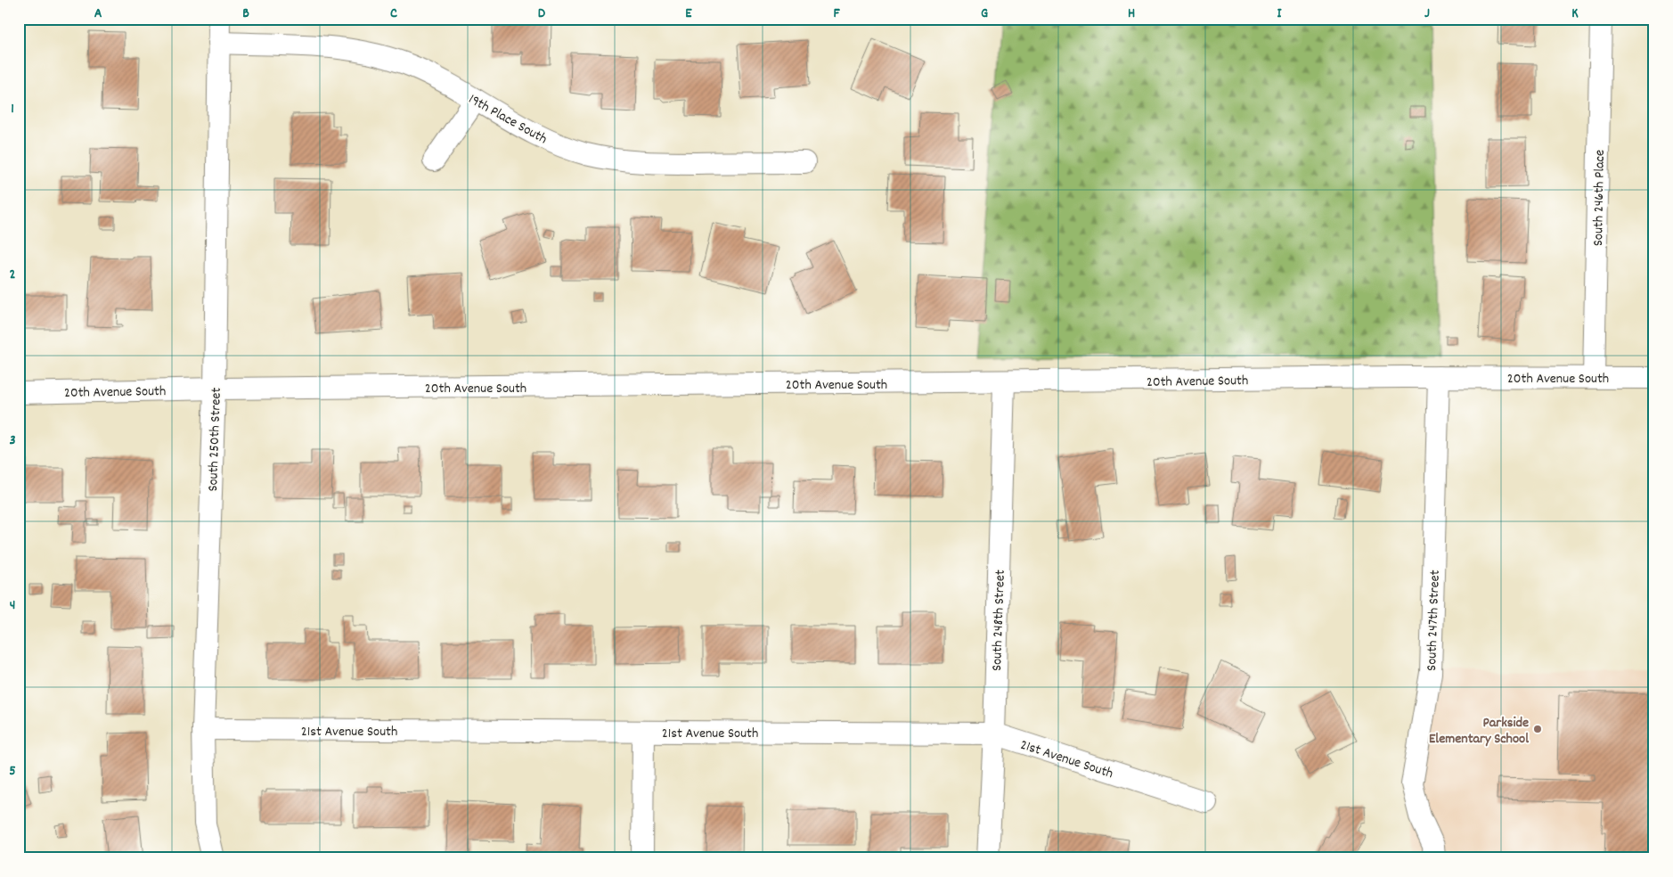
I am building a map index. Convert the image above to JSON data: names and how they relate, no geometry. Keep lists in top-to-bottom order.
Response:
{
  "streets": {
    "street": [
      "19th Place South",
      "South 246th Place",
      "20th Avenue South",
      "South 250th Street",
      "South 248th Street",
      "South 247th Street",
      "21st Avenue South"
    ]
  },
  "crossings": [
    ["19th Place South", "South 250th Street"],
    ["South 246th Place", "20th Avenue South"],
    ["20th Avenue South", "South 250th Street"],
    ["20th Avenue South", "South 248th Street"],
    ["20th Avenue South", "South 247th Street"],
    ["South 250th Street", "21st Avenue South"],
    ["South 248th Street", "21st Avenue South"]
  ],
  "places": ["Parkside Elementary School"],
  "grid": {
    "columns": [
      "A",
      "B",
      "C",
      "D",
      "E",
      "F",
      "G",
      "H",
      "I",
      "J",
      "K"
    ],
    "rows": [
      "1",
      "2",
      "3",
      "4",
      "5"
    ]
  }
}
